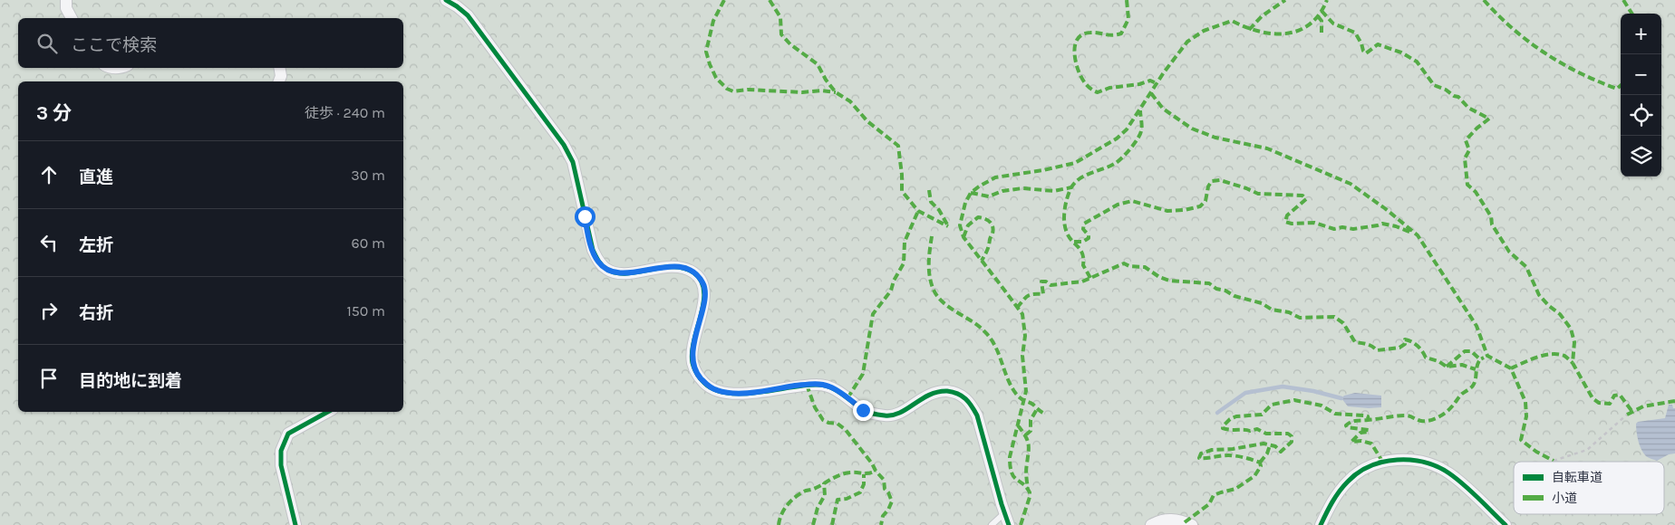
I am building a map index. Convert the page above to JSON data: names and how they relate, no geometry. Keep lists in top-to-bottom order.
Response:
{
  "legend": ["自転車道", "小道"],
  "page": {
    "map_buttons": ["+", "−"],
    "search": "ここで検索",
    "heading": ["3 分", "徒歩 · 240 m"],
    "list": [
      ["直進", "30 m"],
      ["左折", "60 m"],
      ["右折", "150 m"],
      "目的地に到着"
    ]
  }
}
